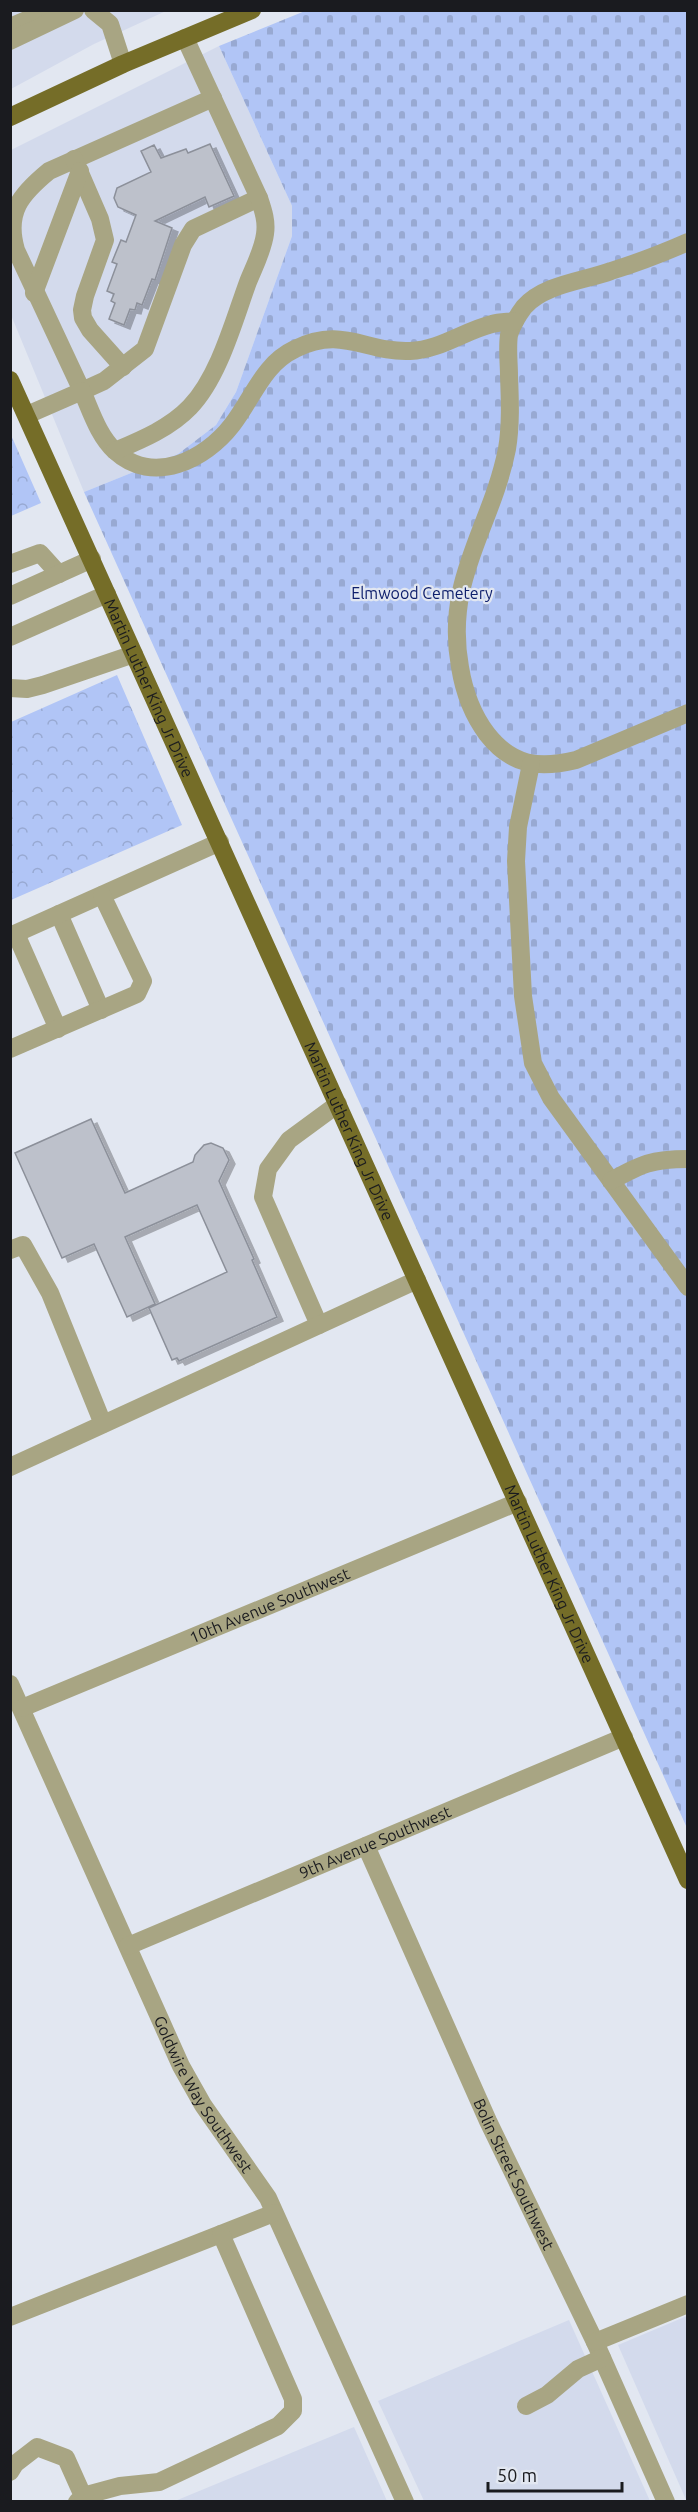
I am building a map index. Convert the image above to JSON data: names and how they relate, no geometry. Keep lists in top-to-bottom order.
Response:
{
  "streets": {
    "main road": ["Martin Luther King Jr Drive"],
    "street": [
      "10th Avenue Southwest",
      "9th Avenue Southwest",
      "Goldwire Way Southwest",
      "Bolin Street Southwest"
    ]
  },
  "crossings": [
    ["Martin Luther King Jr Drive", "10th Avenue Southwest"],
    ["Martin Luther King Jr Drive", "9th Avenue Southwest"],
    ["10th Avenue Southwest", "Goldwire Way Southwest"],
    ["9th Avenue Southwest", "Goldwire Way Southwest"],
    ["9th Avenue Southwest", "Bolin Street Southwest"]
  ],
  "parks": ["Elmwood Cemetery"],
  "scale_bar": "50 m"
}
